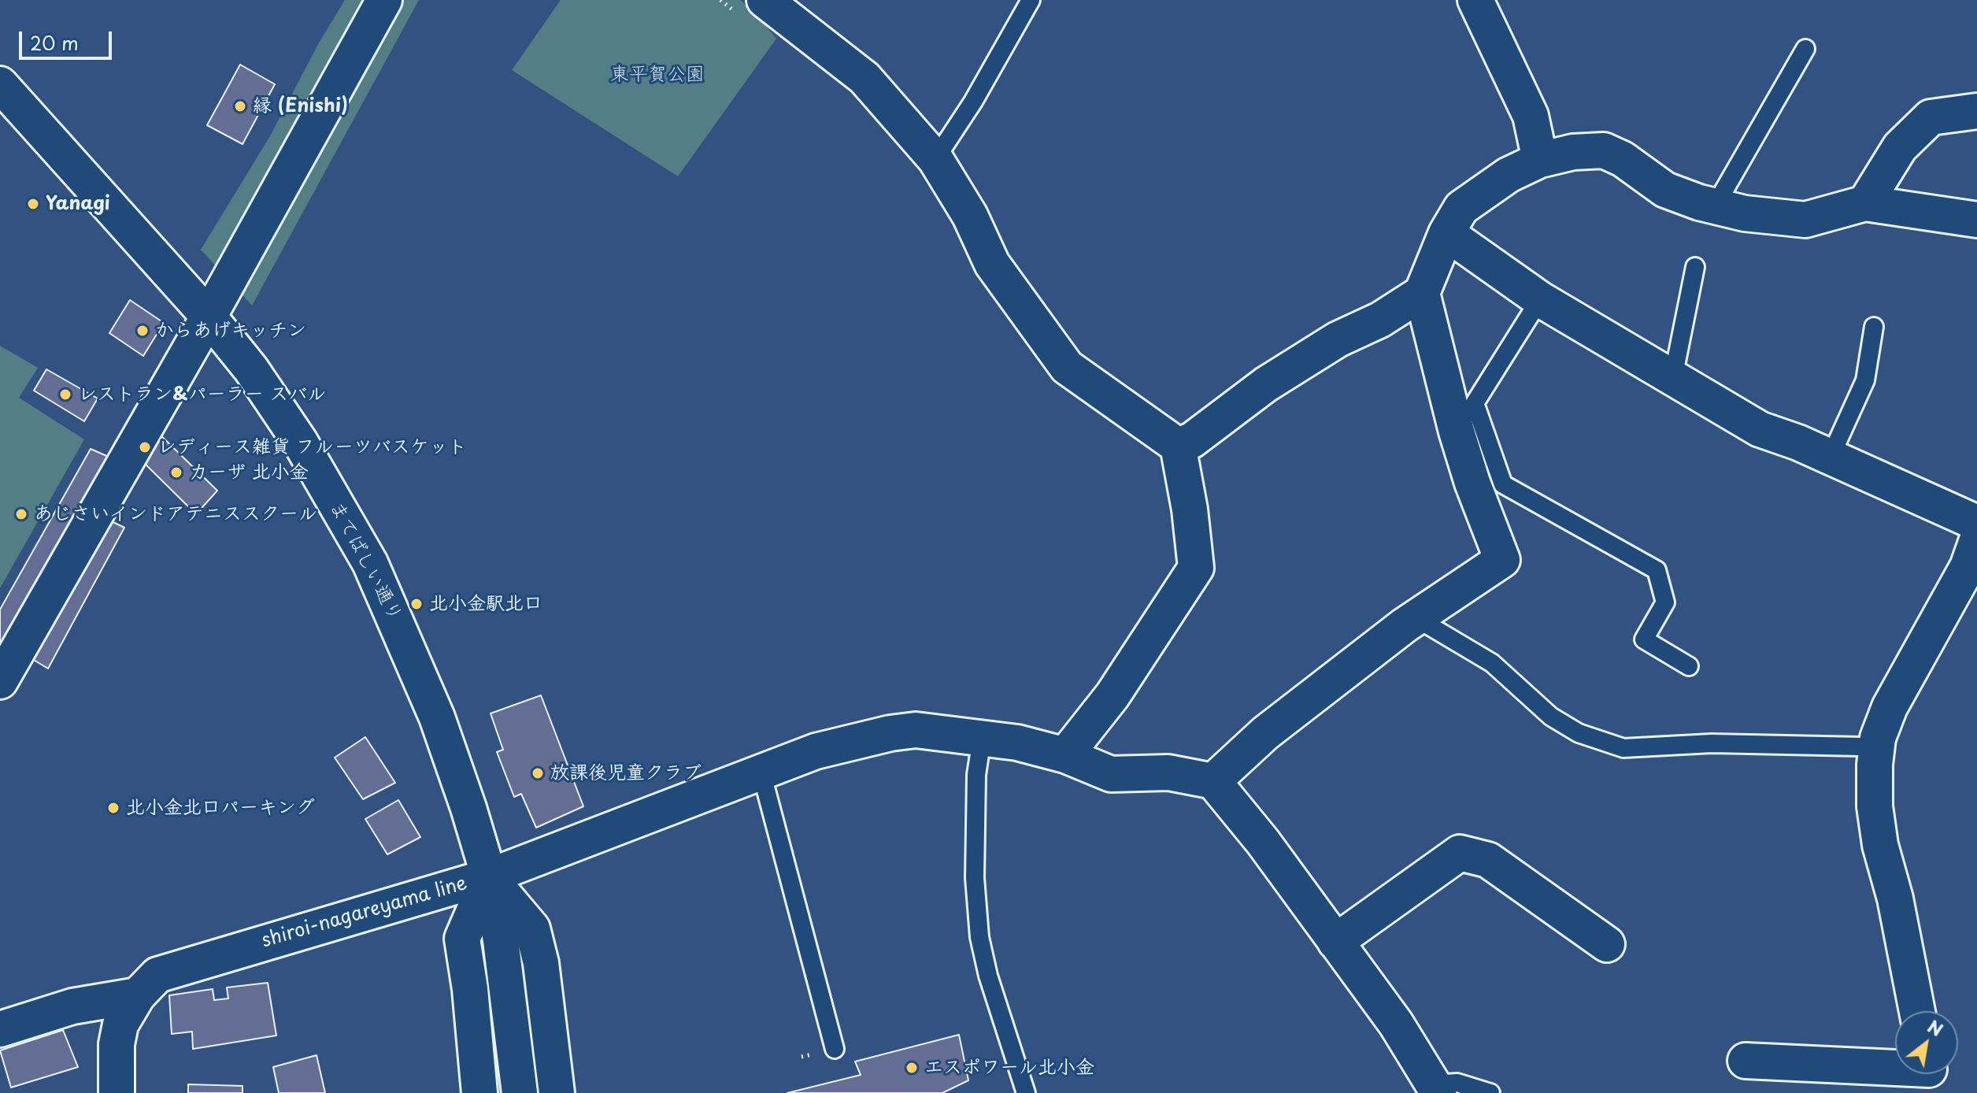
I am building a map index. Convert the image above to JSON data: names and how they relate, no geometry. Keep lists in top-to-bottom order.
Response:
{
  "streets": {
    "street": ["まてばしい通り", "shiroi-nagareyama line"]
  },
  "crossings": [
    ["まてばしい通り", "shiroi-nagareyama line"]
  ],
  "parks": ["東平賀公園"],
  "places": [
    "縁 (Enishi)",
    "Yanagi",
    "からあげキッチン",
    "レストラン&パーラー スバル",
    "レディース雑貨 フルーツバスケット",
    "カーザ 北小金",
    "あじさいインドアテニススクール",
    "北小金駅北口",
    "放課後児童クラブ",
    "北小金北口パーキング",
    "エスポワール北小金"
  ],
  "scale_bar": "20 m",
  "north": "top right"
}
